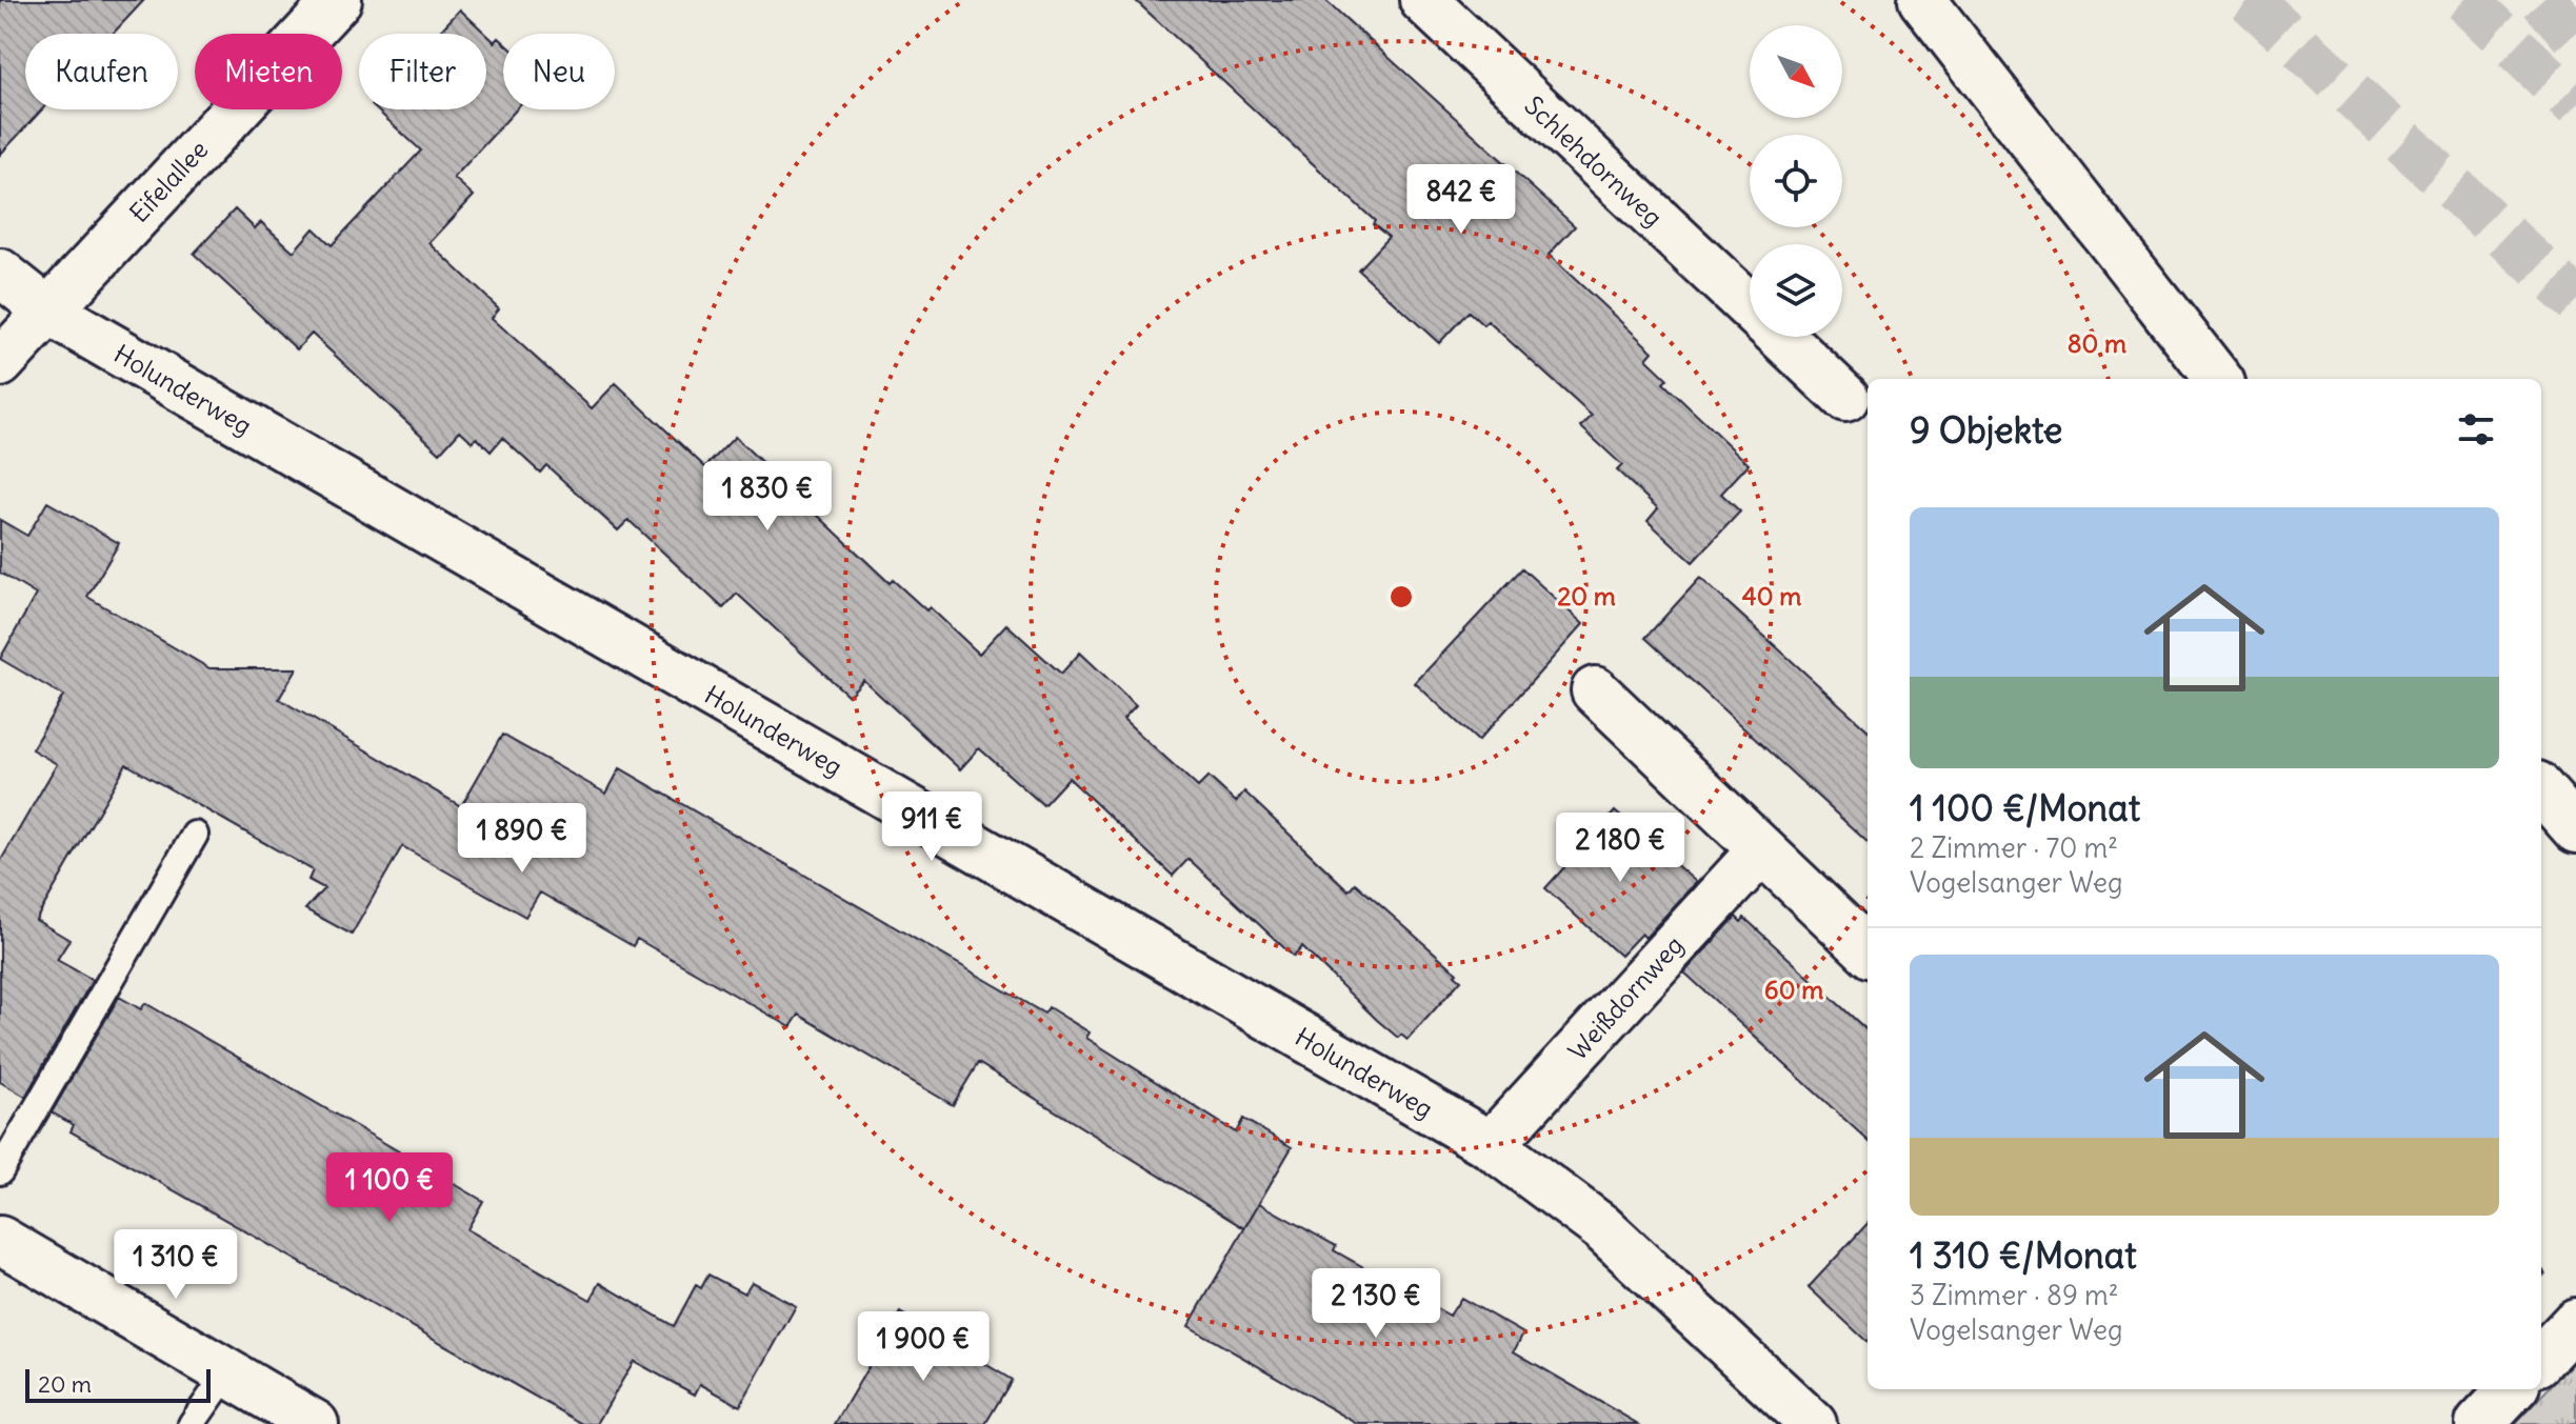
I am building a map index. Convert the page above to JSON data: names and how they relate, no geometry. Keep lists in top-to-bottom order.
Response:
{
  "streets": {
    "main road": [
      "Schlehdornweg",
      "Eifelallee",
      "Holunderweg",
      "Weißdornweg"
    ]
  },
  "crossings": [
    ["Eifelallee", "Holunderweg"],
    ["Holunderweg", "Weißdornweg"]
  ],
  "scale_bar": "20 m",
  "north": "bottom right",
  "page": {
    "chip": [
      "Kaufen",
      "Mieten",
      "Filter",
      "Neu"
    ],
    "price": [
      "842 €",
      "1 830 €",
      "911 €",
      "1 890 €",
      "2 180 €",
      "1 100 €",
      "1 310 €",
      "2 130 €",
      "1 900 €"
    ],
    "heading": "9 Objekte",
    "list": [
      {
        "name": "1 100 €/Monat",
        "note": "2 Zimmer · 70 m² · Vogelsanger Weg"
      },
      {
        "name": "1 310 €/Monat",
        "note": "3 Zimmer · 89 m² · Vogelsanger Weg"
      }
    ],
    "scale": "20 m"
  },
  "rings": [
    "80 m",
    "20 m",
    "40 m",
    "60 m"
  ]
}
